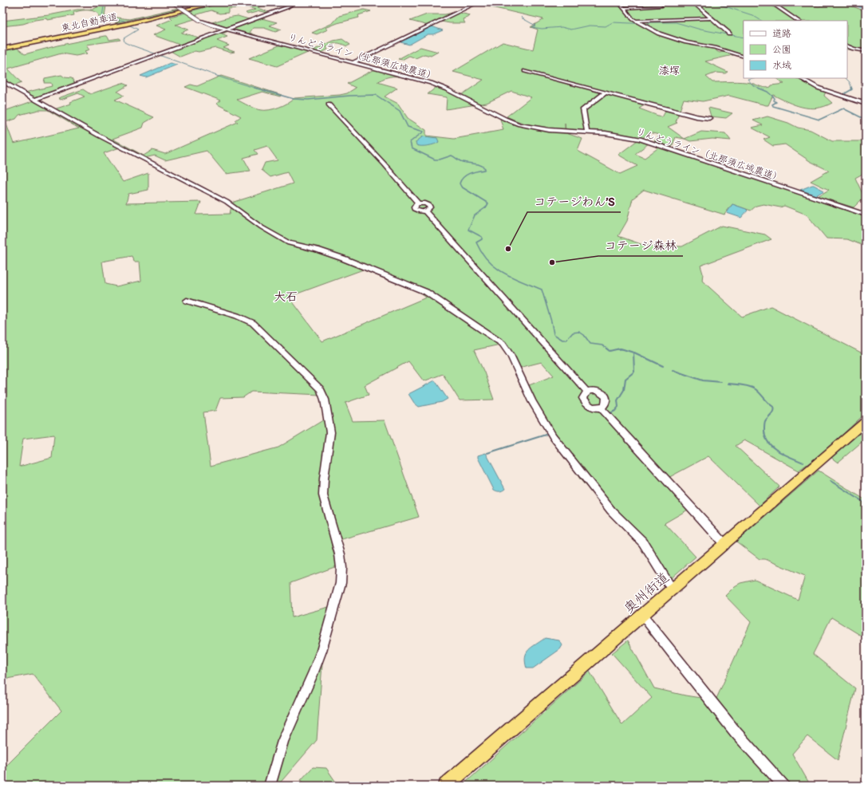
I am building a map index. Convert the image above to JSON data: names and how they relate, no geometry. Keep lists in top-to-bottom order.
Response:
{
  "streets": {
    "highway": ["東北自動車道", "奥州街道"],
    "street": ["りんどうライン（北那須広域農道）"]
  },
  "districts": ["漆塚", "大石"],
  "places": ["コテージわん’S", "コテージ森林"],
  "legend": ["道路", "公園", "水域"]
}
